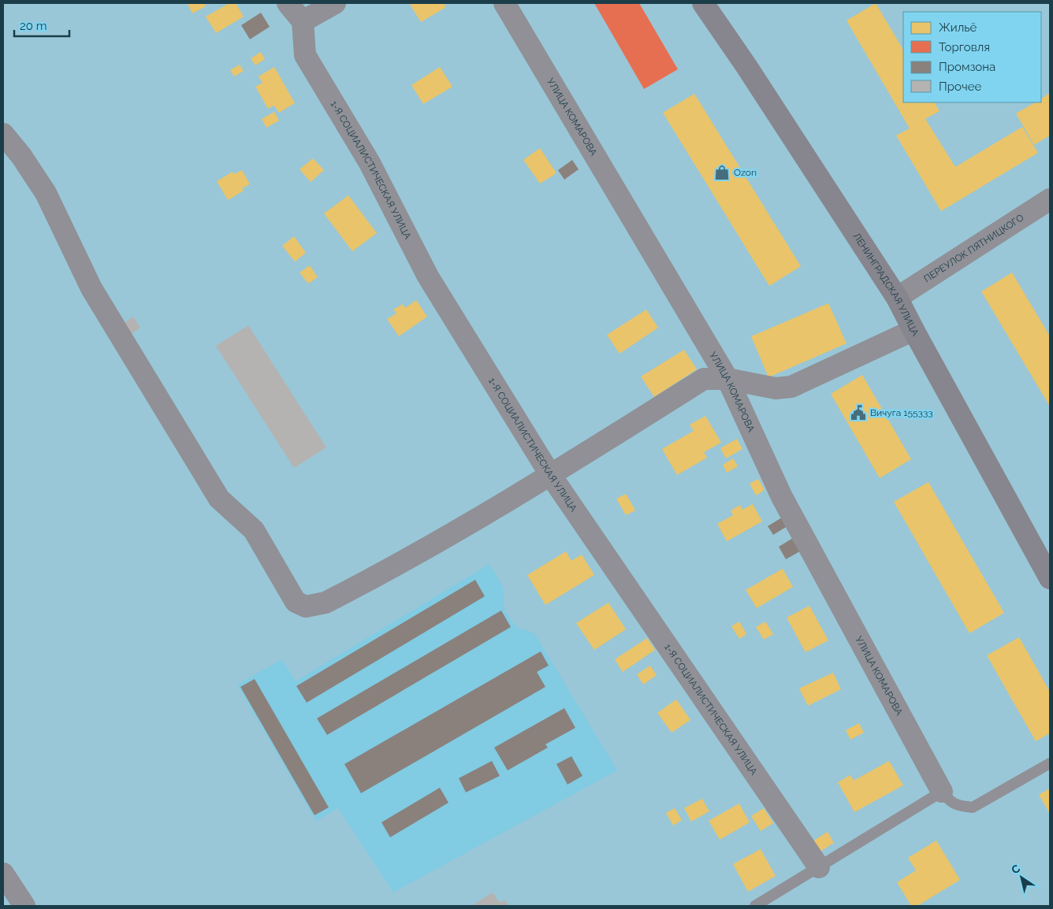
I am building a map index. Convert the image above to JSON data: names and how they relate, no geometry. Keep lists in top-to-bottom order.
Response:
{
  "streets": {
    "main road": ["ЛЕНИНГРАДСКАЯ УЛИЦА"],
    "street": ["УЛИЦА КОМАРОВА", "1-Я СОЦИАЛИСТИЧЕСКАЯ УЛИЦА", "ПЕРЕУЛОК ПЯТНИЦКОГО"]
  },
  "crossings": [
    ["ПЕРЕУЛОК ПЯТНИЦКОГО", "ЛЕНИНГРАДСКАЯ УЛИЦА"]
  ],
  "places": {
    "shop": ["Ozon"],
    "public building": ["Вичуга 155333"]
  },
  "legend": [
    "Жильё",
    "Торговля",
    "Промзона",
    "Прочее"
  ],
  "scale_bar": "20 m",
  "north": "top left"
}
